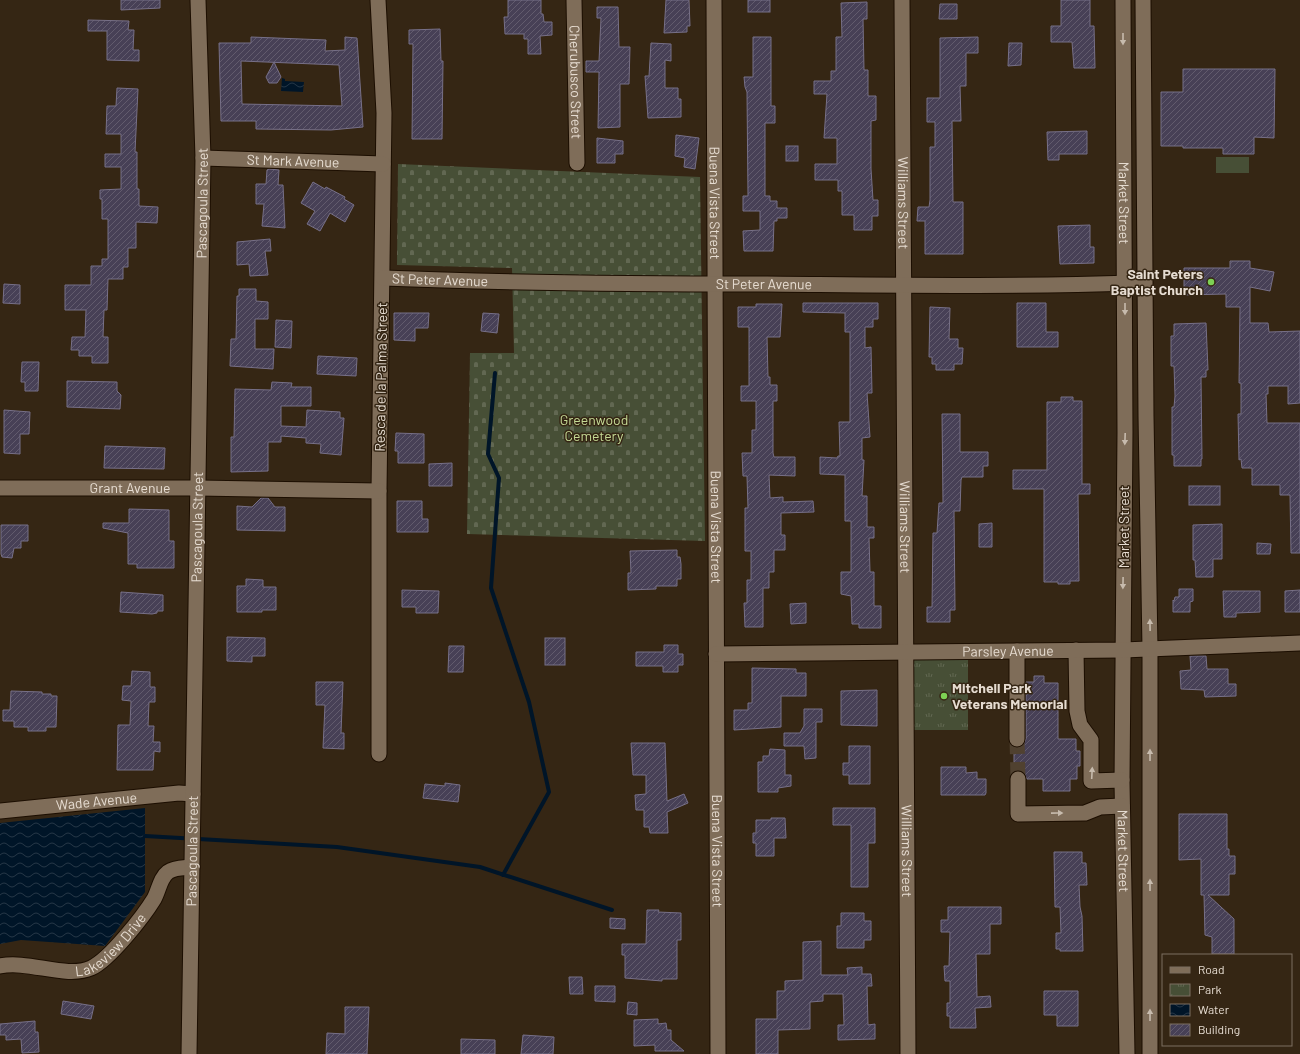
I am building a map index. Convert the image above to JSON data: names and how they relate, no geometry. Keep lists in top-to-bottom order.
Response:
{
  "streets": {
    "street": [
      "Cherubusco Street",
      "St Mark Avenue",
      "Pascagoula Street",
      "Buena Vista Street",
      "Williams Street",
      "Market Street",
      "St Peter Avenue",
      "Resca de la Palma Street",
      "Grant Avenue",
      "Parsley Avenue",
      "Wade Avenue",
      "Lakeview Drive"
    ]
  },
  "crossings": [
    ["St Mark Avenue", "Pascagoula Street"],
    ["St Mark Avenue", "Resca de la Palma Street"],
    ["Pascagoula Street", "Grant Avenue"],
    ["Pascagoula Street", "Wade Avenue"],
    ["Pascagoula Street", "Lakeview Drive"],
    ["Buena Vista Street", "St Peter Avenue"],
    ["Buena Vista Street", "Parsley Avenue"],
    ["Williams Street", "St Peter Avenue"],
    ["Williams Street", "Parsley Avenue"],
    ["Market Street", "St Peter Avenue"],
    ["Market Street", "Parsley Avenue"],
    ["St Peter Avenue", "Resca de la Palma Street"],
    ["Resca de la Palma Street", "Grant Avenue"]
  ],
  "parks": ["Greenwood Cemetery"],
  "places": ["Saint Peters Baptist Church", "Mitchell Park Veterans Memorial"],
  "legend": [
    "Road",
    "Park",
    "Water",
    "Building"
  ]
}
